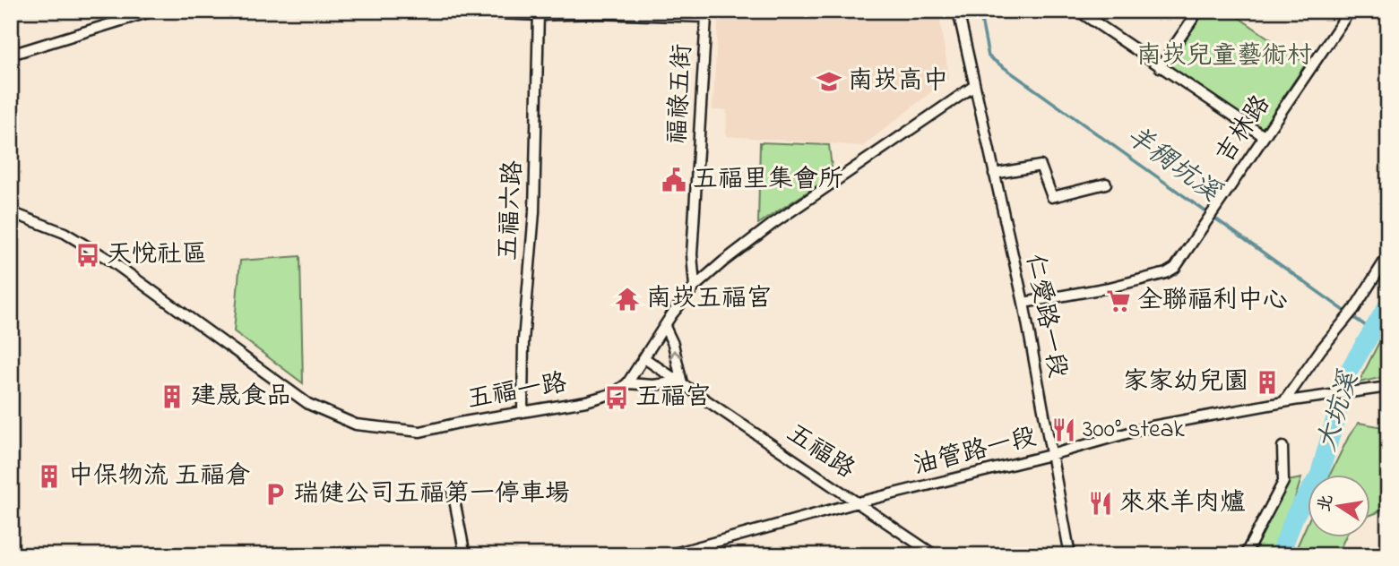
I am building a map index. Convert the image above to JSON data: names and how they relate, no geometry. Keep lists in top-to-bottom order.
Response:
{
  "streets": {
    "street": [
      "福祿五街",
      "吉林路",
      "五福六路",
      "仁愛路一段",
      "五福一路",
      "五福路",
      "油管路一段"
    ]
  },
  "crossings": [
    ["福祿五街", "五福六路"],
    ["福祿五街", "五福一路"],
    ["吉林路", "仁愛路一段"],
    ["五福六路", "五福一路"],
    ["仁愛路一段", "五福一路"],
    ["仁愛路一段", "油管路一段"],
    ["五福一路", "五福路"],
    ["五福路", "油管路一段"]
  ],
  "water": ["羊稠坑溪", "大坑溪"],
  "parks": ["南崁兒童藝術村"],
  "places": {
    "school or university": ["南崁高中"],
    "public building": ["五福里集會所"],
    "bus stop": ["天悅社區", "五福宮"],
    "temple": ["南崁五福宮"],
    "supermarket": ["全聯福利中心"],
    "building": ["家家幼兒園", "建晟食品", "中保物流 五福倉"],
    "restaurant": ["300° steak", "來來羊肉爐"],
    "parking": ["瑞健公司五福第一停車場"]
  },
  "north": "left"
}
